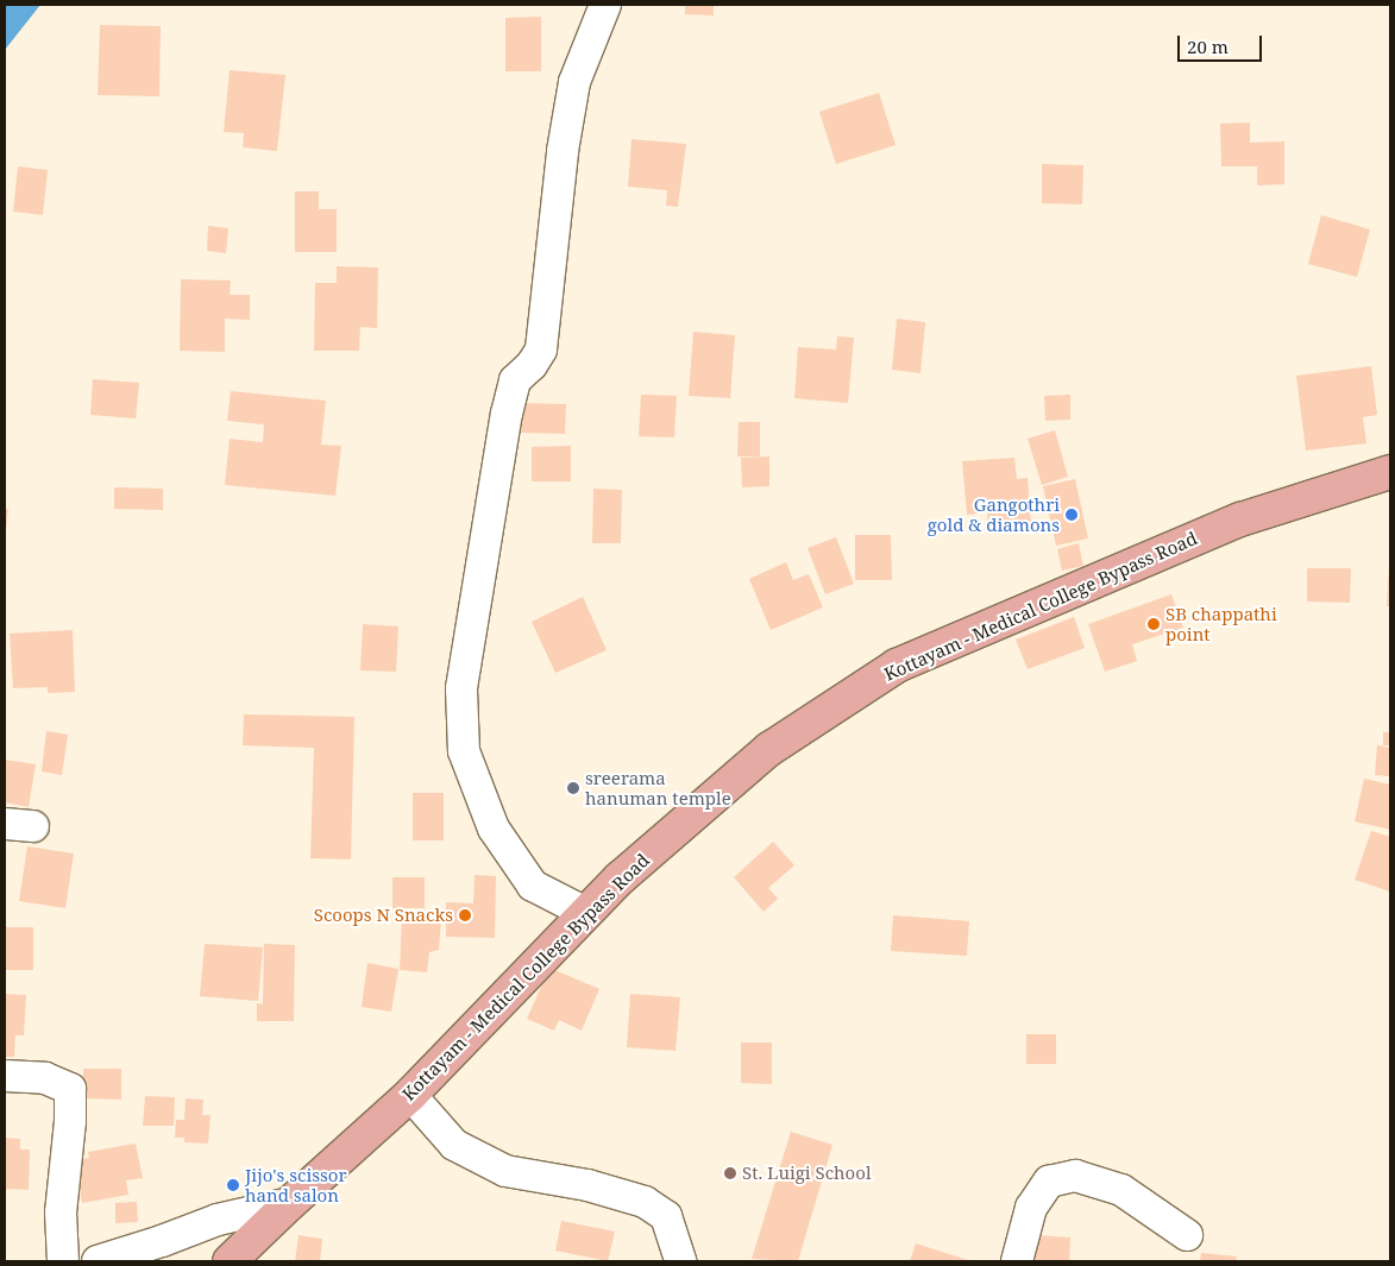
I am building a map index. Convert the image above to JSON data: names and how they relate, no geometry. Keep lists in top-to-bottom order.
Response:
{
  "streets": {
    "main road": ["Kottayam - Medical College Bypass Road"]
  },
  "places": [
    "Gangothri gold & diamons",
    "SB chappathi point",
    "sreerama hanuman temple",
    "Scoops N Snacks",
    "St. Luigi School",
    "Jijo's scissor hand salon"
  ],
  "scale_bar": "20 m"
}
